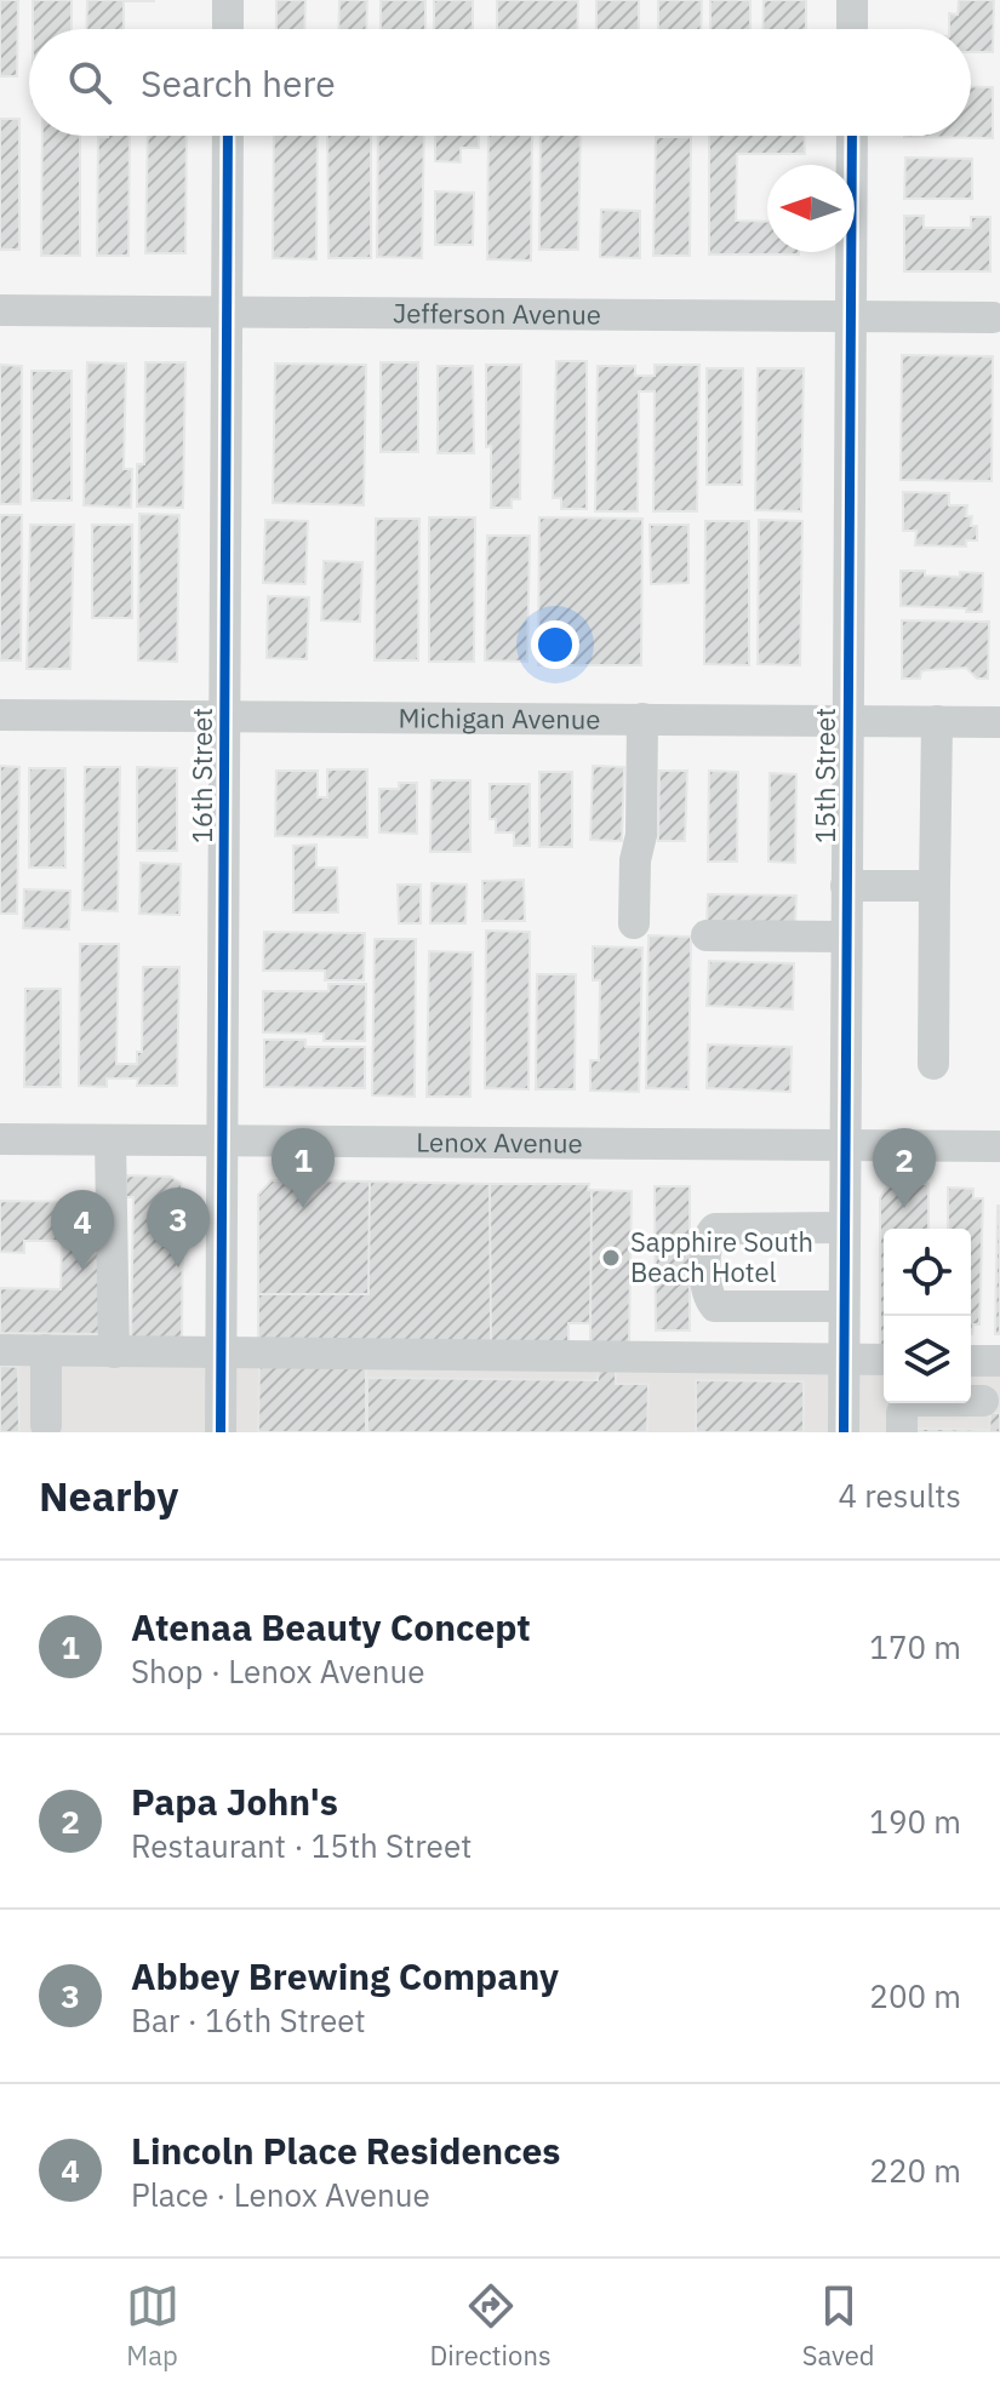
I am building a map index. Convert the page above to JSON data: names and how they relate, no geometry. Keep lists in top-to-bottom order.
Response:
{
  "streets": {
    "street": [
      "Jefferson Avenue",
      "Michigan Avenue",
      "16th Street",
      "15th Street",
      "Lenox Avenue"
    ]
  },
  "crossings": [
    ["Jefferson Avenue", "16th Street"],
    ["Jefferson Avenue", "15th Street"],
    ["Michigan Avenue", "16th Street"],
    ["Michigan Avenue", "15th Street"],
    ["16th Street", "Lenox Avenue"],
    ["15th Street", "Lenox Avenue"]
  ],
  "places": ["Sapphire South Beach Hotel"],
  "north": "left",
  "page": {
    "search": "Search here",
    "pins": [
      "1",
      "2",
      "3",
      "4"
    ],
    "heading": ["Nearby", "4 results"],
    "list": [
      {
        "mark": "1",
        "name": "Atenaa Beauty Concept",
        "note": "Shop · Lenox Avenue",
        "value": "170 m"
      },
      {
        "mark": "2",
        "name": "Papa John's",
        "note": "Restaurant · 15th Street",
        "value": "190 m"
      },
      {
        "mark": "3",
        "name": "Abbey Brewing Company",
        "note": "Bar · 16th Street",
        "value": "200 m"
      },
      {
        "mark": "4",
        "name": "Lincoln Place Residences",
        "note": "Place · Lenox Avenue",
        "value": "220 m"
      }
    ],
    "nav": ["Map", "Directions", "Saved"]
  }
}
